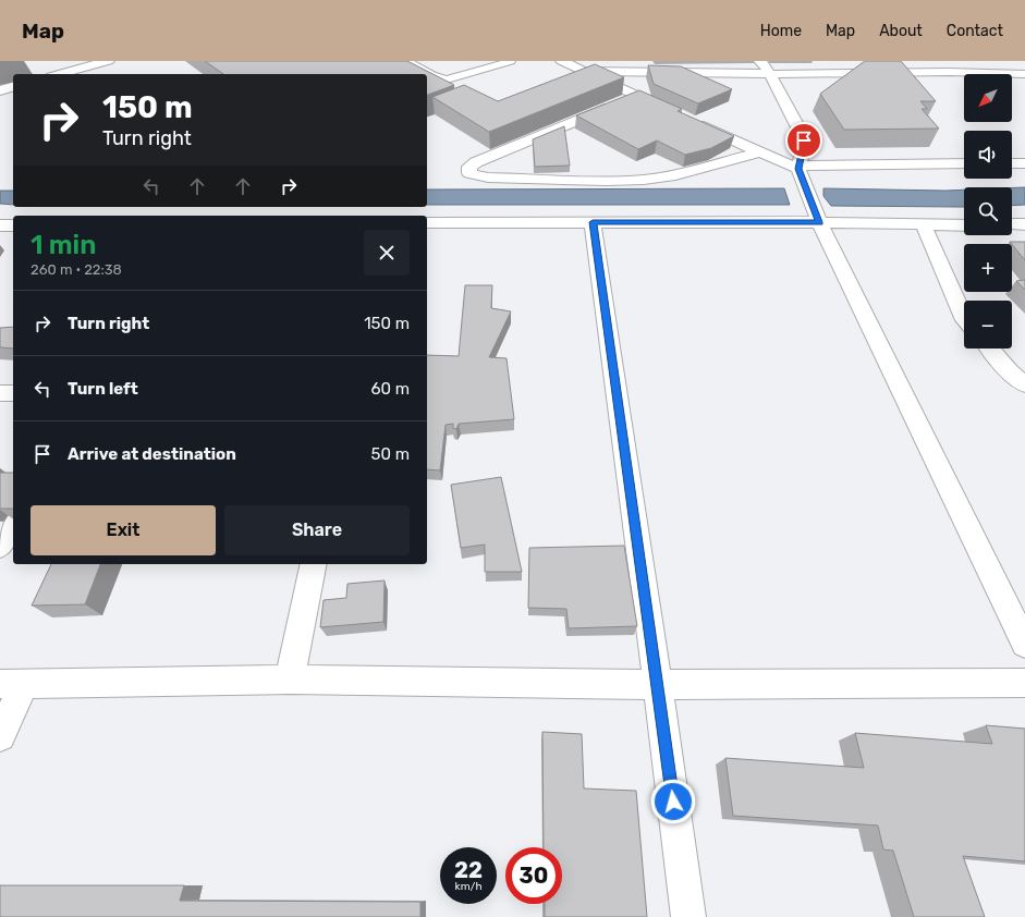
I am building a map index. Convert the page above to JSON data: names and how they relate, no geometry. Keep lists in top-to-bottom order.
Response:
{
  "north": "bottom left",
  "page": {
    "header": "Map",
    "nav": [
      "Home",
      "Map",
      "About",
      "Contact"
    ],
    "map_buttons": ["+", "−"],
    "turn": ["150 m", "Turn right"],
    "heading": ["1 min", "260 m · 22:38"],
    "list": [
      {
        "name": "Turn right",
        "value": "150 m"
      },
      {
        "name": "Turn left",
        "value": "60 m"
      },
      {
        "name": "Arrive at destination",
        "value": "50 m"
      }
    ],
    "buttons": ["Exit", "Share"],
    "speed": "22 km/h",
    "limit": "30"
  }
}
